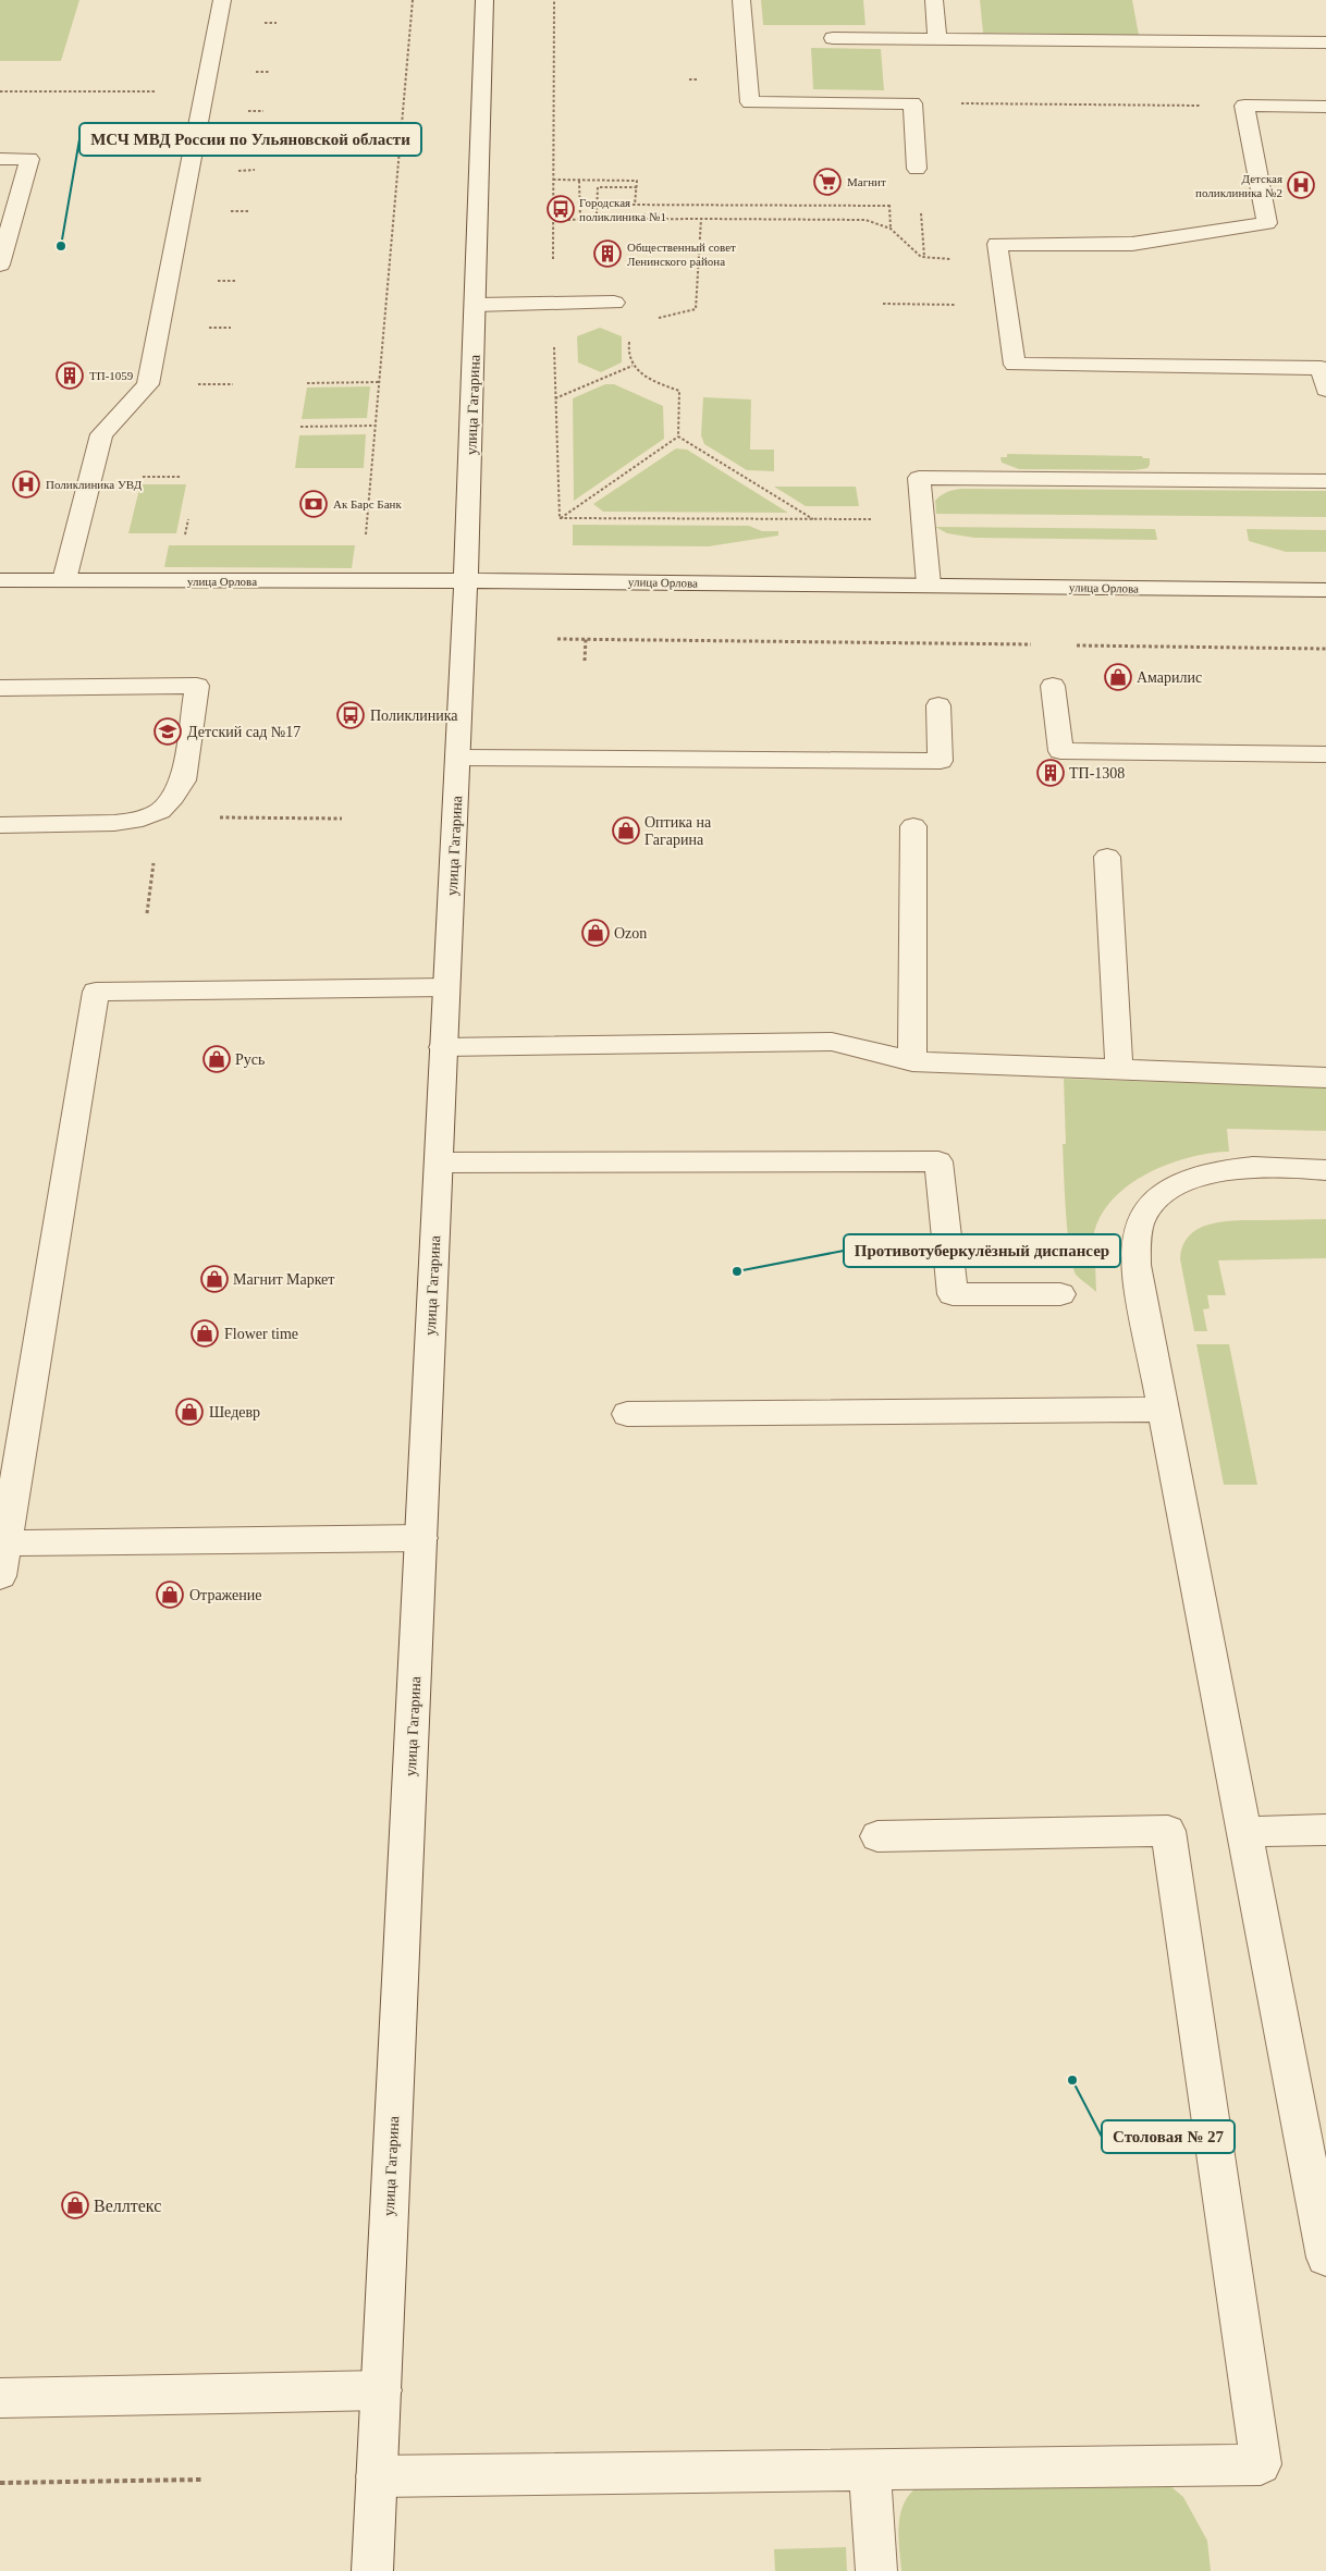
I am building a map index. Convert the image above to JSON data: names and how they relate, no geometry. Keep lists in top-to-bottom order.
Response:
{
  "streets": {
    "main road": ["улица Гагарина", "улица Орлова"]
  },
  "crossings": [
    ["улица Гагарина", "улица Орлова"]
  ],
  "places": {
    "supermarket": ["Магнит"],
    "hospital": ["Детская поликлиника №2", "Поликлиника УВД"],
    "bus stop": ["Городская поликлиника №1", "Поликлиника"],
    "other": ["МСЧ МВД России по Ульяновской области", "Противотуберкулёзный диспансер", "Столовая № 27"],
    "building": ["Общественный совет Ленинского района", "ТП-1059", "ТП-1308"],
    "bank": ["Ак Барс Банк"],
    "shop": [
      "Амарилис",
      "Оптика на Гагарина",
      "Ozon",
      "Русь",
      "Магнит Маркет",
      "Flower time",
      "Шедевр",
      "Отражение",
      "Веллтекс"
    ],
    "school or university": ["Детский сад №17"]
  }
}
